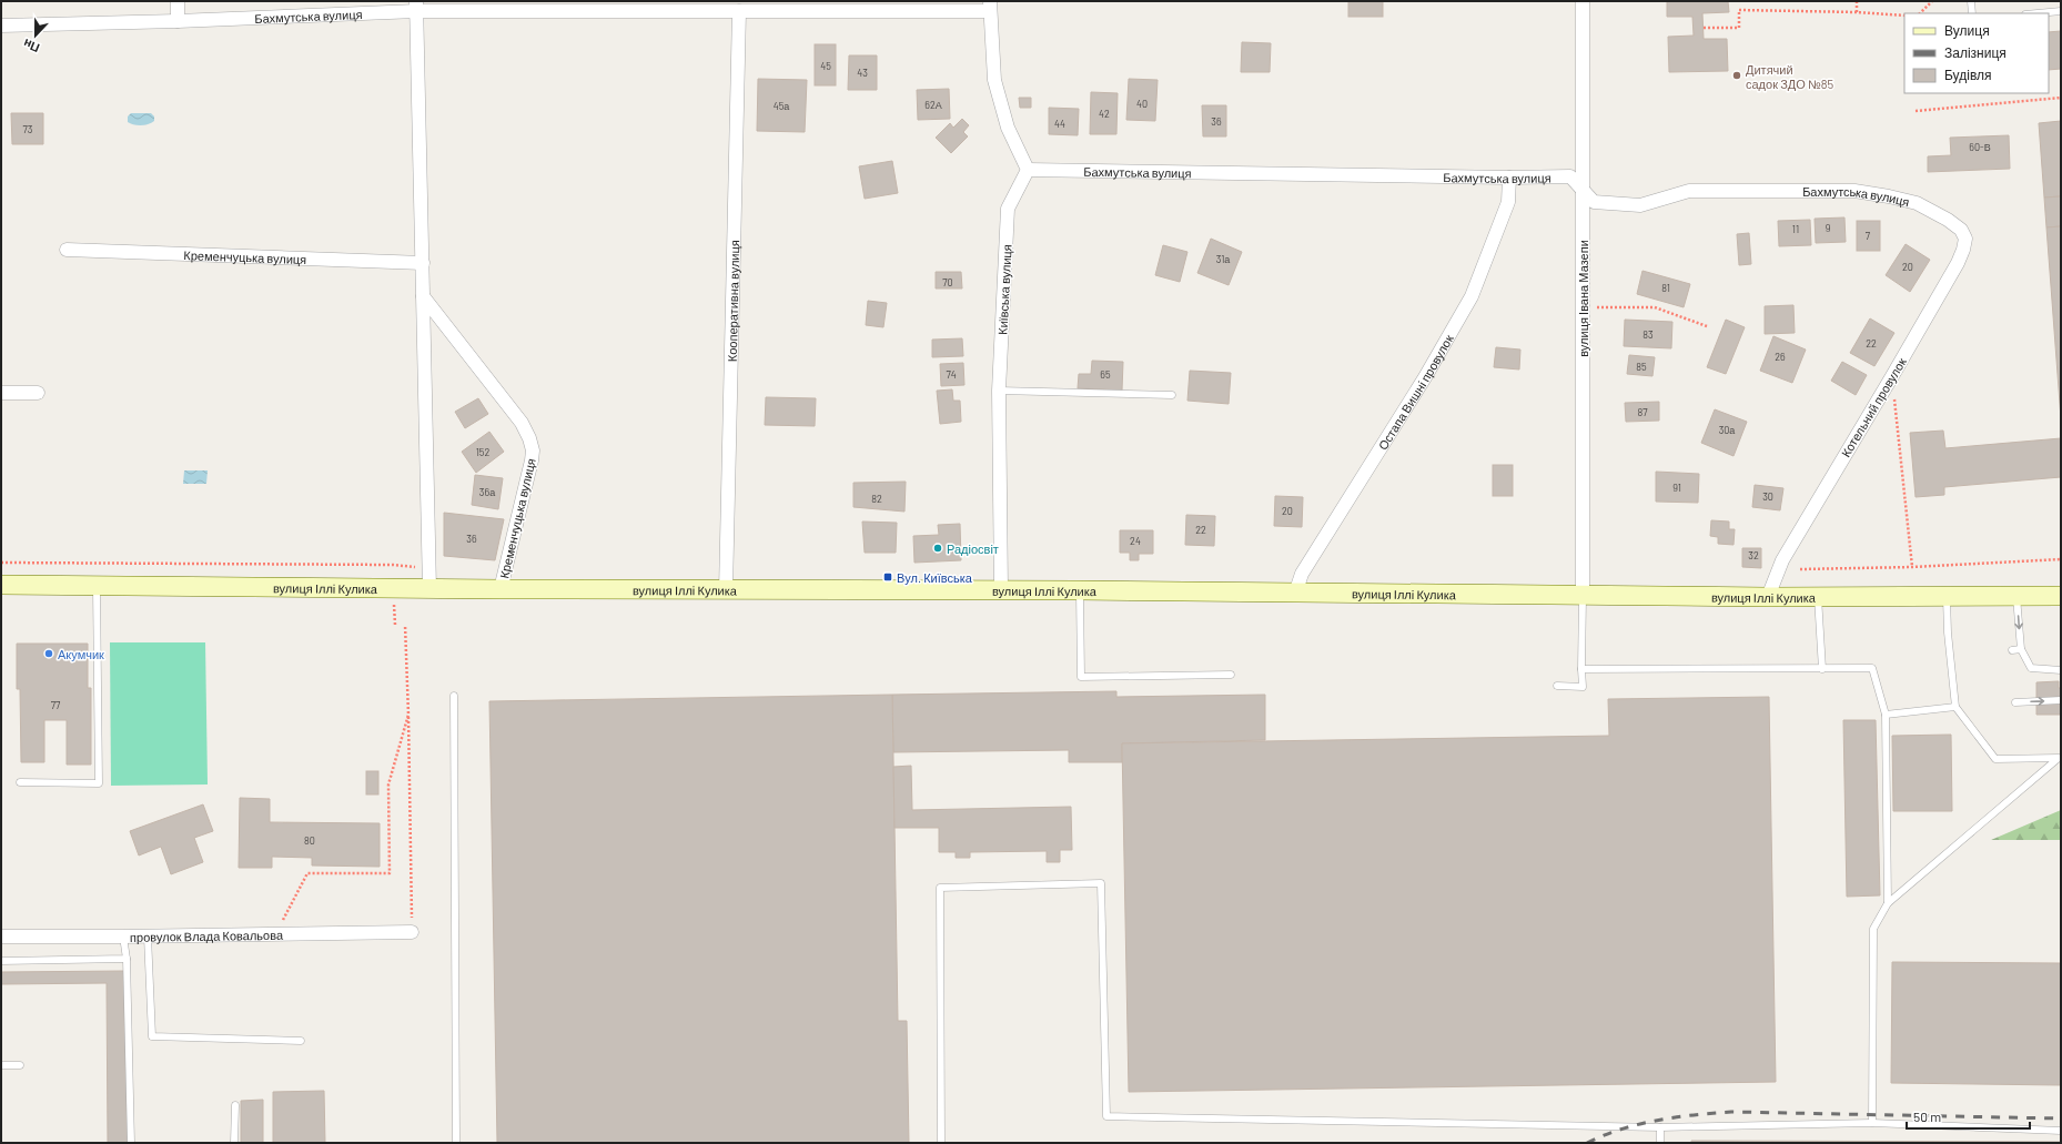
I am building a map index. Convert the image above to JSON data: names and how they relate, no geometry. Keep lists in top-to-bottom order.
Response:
{
  "streets": {
    "street": [
      "Бахмутська вулиця",
      "Кременчуцька вулиця",
      "Київська вулиця",
      "вулиця Івана Мазепи",
      "Кооперативна вулиця",
      "Остапа Вишні провулок",
      "Котельний провулок",
      "вулиця Іллі Кулика",
      "провулок Влада Ковальова"
    ]
  },
  "crossings": [
    ["Бахмутська вулиця", "Київська вулиця"],
    ["Бахмутська вулиця", "вулиця Івана Мазепи"],
    ["Бахмутська вулиця", "Кооперативна вулиця"],
    ["Бахмутська вулиця", "Остапа Вишні провулок"],
    ["Бахмутська вулиця", "Котельний провулок"],
    ["Кременчуцька вулиця", "вулиця Іллі Кулика"],
    ["Київська вулиця", "вулиця Іллі Кулика"],
    ["вулиця Івана Мазепи", "вулиця Іллі Кулика"],
    ["Кооперативна вулиця", "вулиця Іллі Кулика"],
    ["Остапа Вишні провулок", "вулиця Іллі Кулика"],
    ["Котельний провулок", "вулиця Іллі Кулика"]
  ],
  "places": {
    "other": ["Дитячий садок ЗДО №85", "Радіосвіт", "Акумчик"],
    "transit": ["Вул. Київська"]
  },
  "house_numbers": [
    "45",
    "43",
    "40",
    "62А",
    "45а",
    "42",
    "36",
    "44",
    "73",
    "60-В",
    "9",
    "11",
    "7",
    "31а",
    "20",
    "70",
    "81",
    "83",
    "22",
    "26",
    "85",
    "74",
    "65",
    "87",
    "30а",
    "152",
    "91",
    "36а",
    "30",
    "82",
    "20",
    "22",
    "36",
    "24",
    "32",
    "77",
    "80"
  ],
  "legend": ["Вулиця", "Залізниця", "Будівля"],
  "scale_bar": "50 m",
  "north": "bottom"
}
